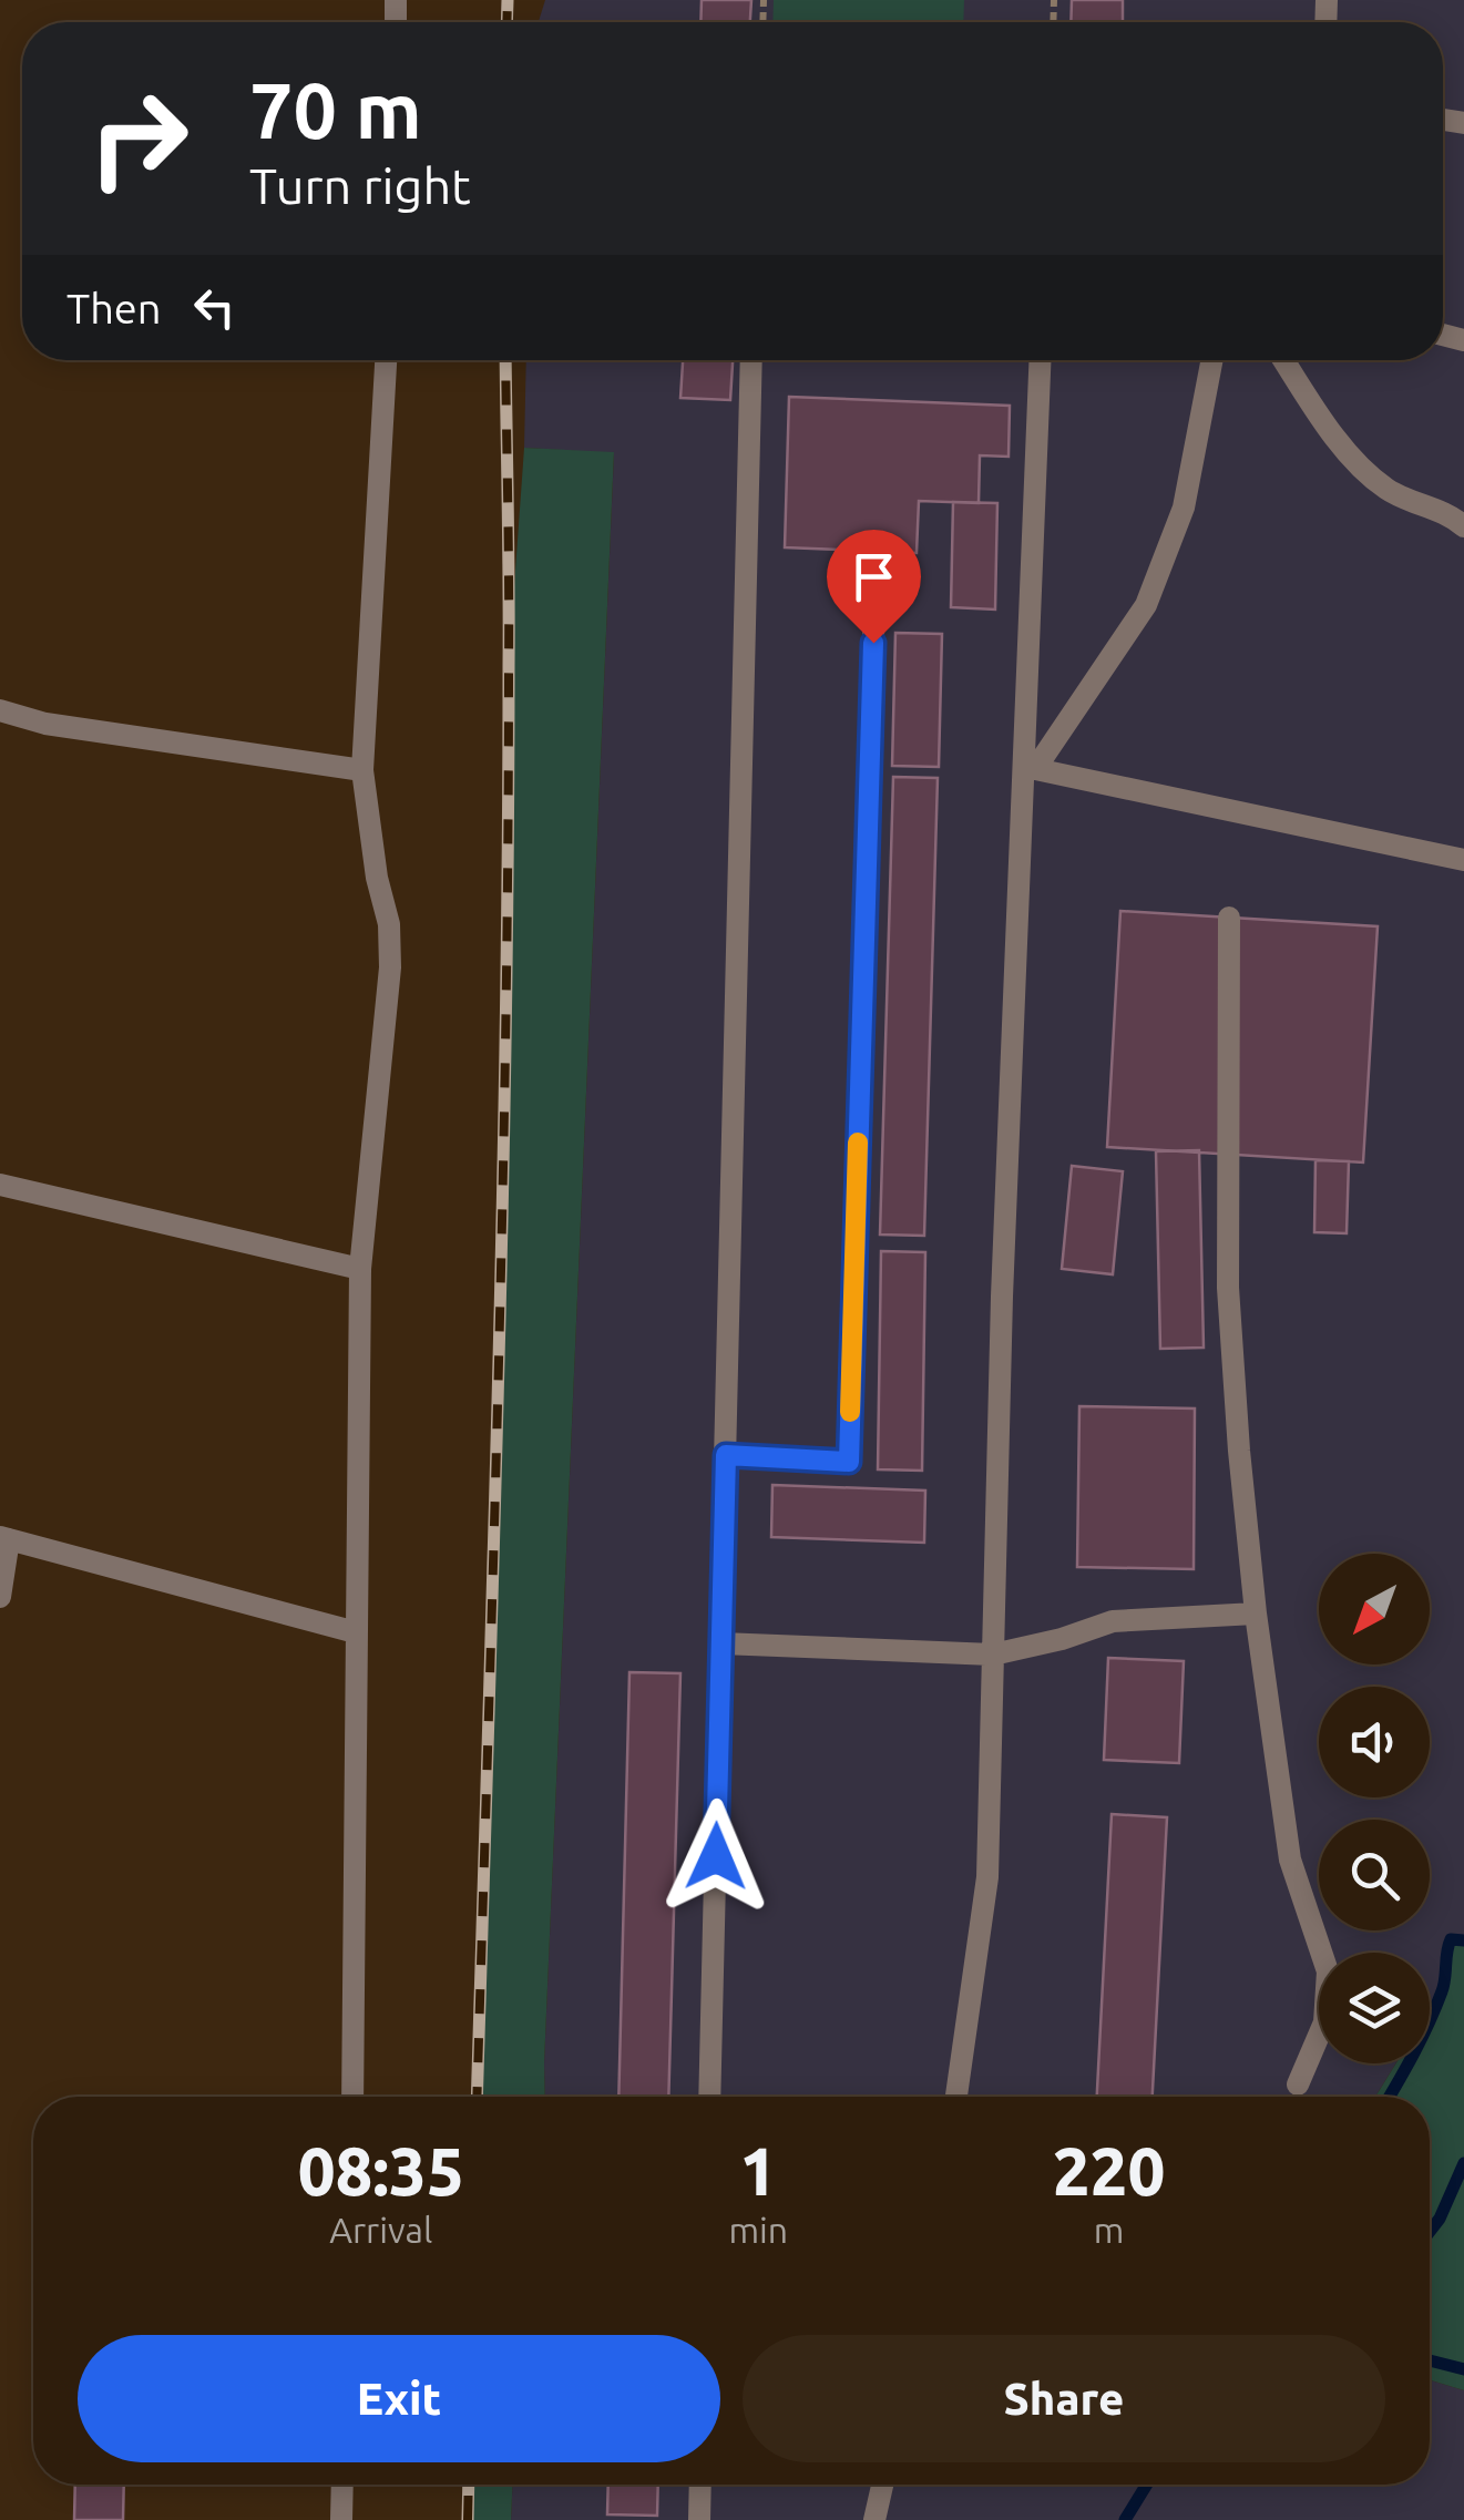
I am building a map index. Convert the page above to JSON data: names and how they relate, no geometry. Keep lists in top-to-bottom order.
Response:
{
  "north": "bottom left",
  "page": {
    "turn": ["70 m", "Turn right"],
    "then": "Then",
    "eta": [
      "08:35",
      "Arrival",
      "1",
      "min",
      "220",
      "m"
    ],
    "buttons": ["Exit", "Share"]
  }
}
